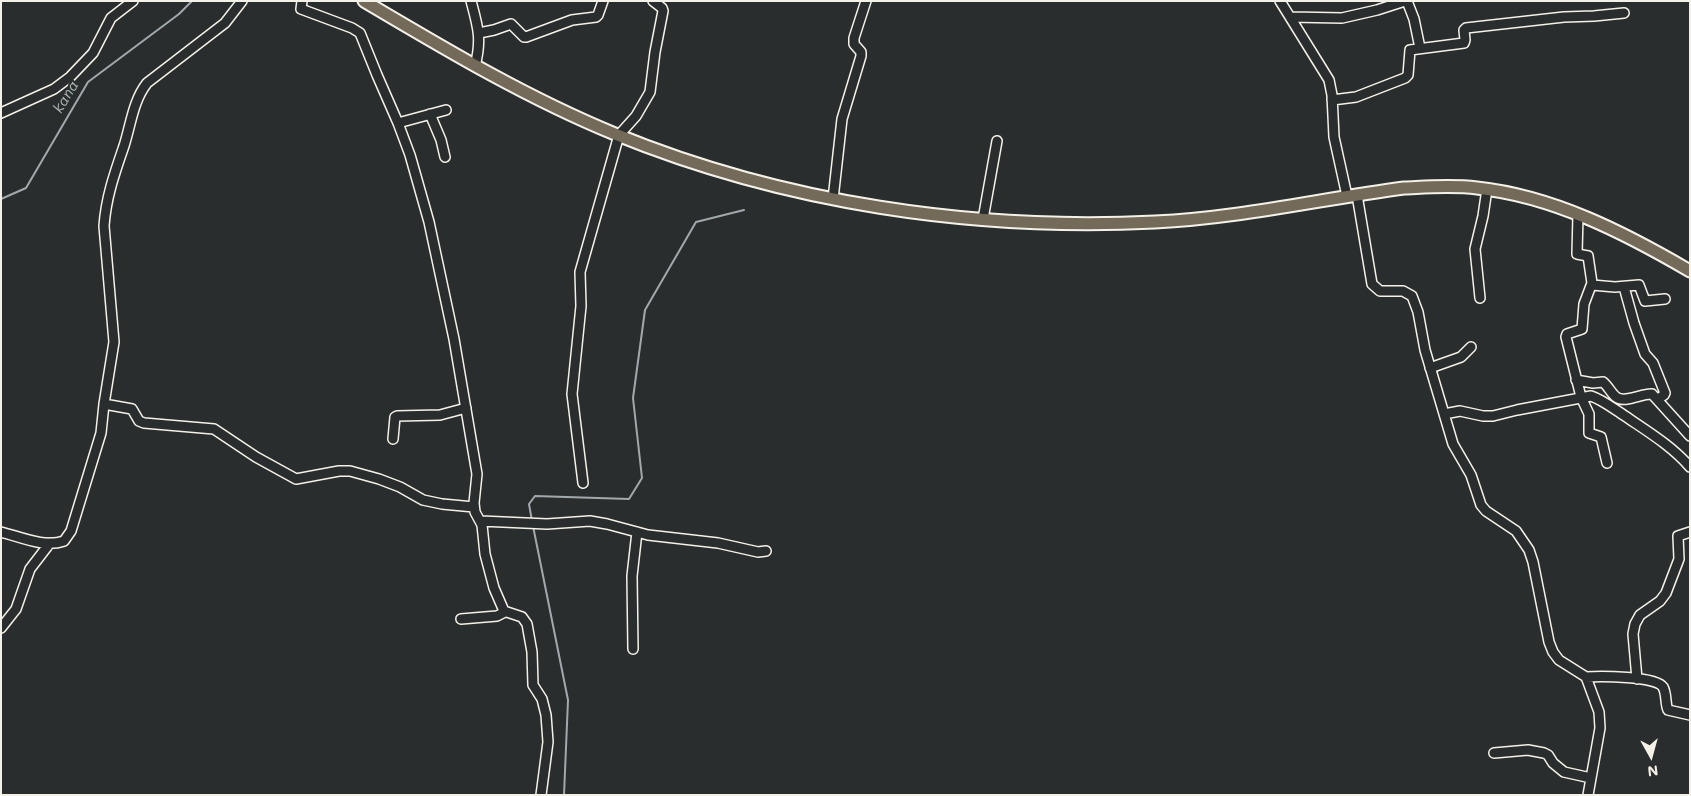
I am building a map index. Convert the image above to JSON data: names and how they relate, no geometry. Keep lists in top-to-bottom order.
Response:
{
  "water": ["kana"],
  "north": "bottom"
}
